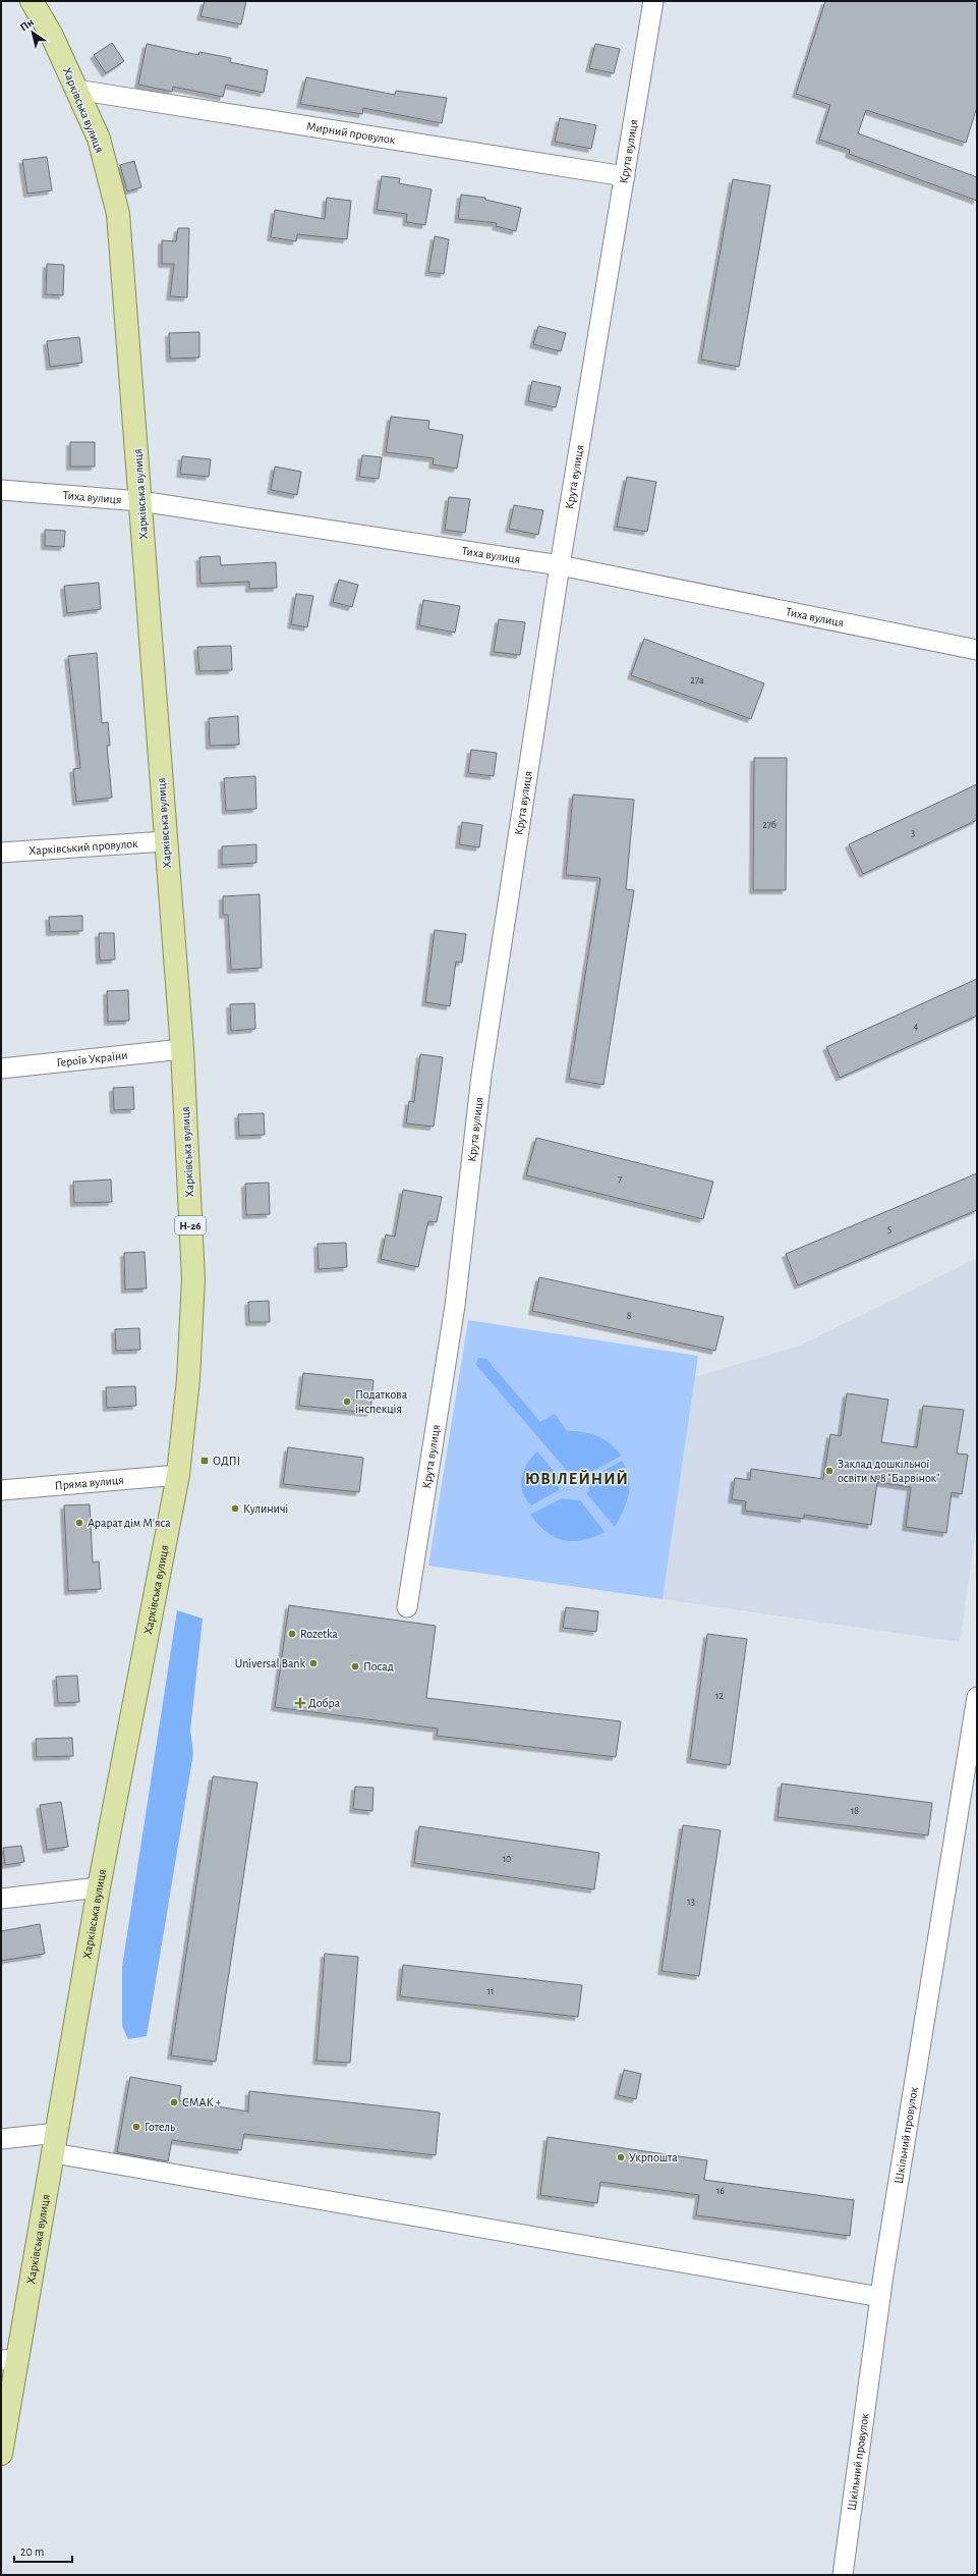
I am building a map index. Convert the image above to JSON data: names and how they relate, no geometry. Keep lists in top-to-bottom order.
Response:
{
  "streets": {
    "main road": ["Харківська вулиця", "Н-26"],
    "street": [
      "Мирний провулок",
      "Крута вулиця",
      "Тиха вулиця",
      "Харківський провулок",
      "Героїв України",
      "Пряма вулиця",
      "Шкільний провулок"
    ]
  },
  "crossings": [
    ["Харківська вулиця", "Мирний провулок"],
    ["Харківська вулиця", "Тиха вулиця"],
    ["Харківська вулиця", "Харківський провулок"],
    ["Харківська вулиця", "Героїв України"],
    ["Харківська вулиця", "Пряма вулиця"],
    ["Мирний провулок", "Крута вулиця"],
    ["Крута вулиця", "Тиха вулиця"]
  ],
  "districts": ["ЮВІЛЕЙНИЙ"],
  "places": {
    "other": [
      "Податкова інспекція",
      "Заклад дошкільної освіти №8 \"Барвінок\"",
      "Кулиничі",
      "Арарат дім М'яса",
      "Rozetka",
      "Universal Bank",
      "Посад",
      "СМАК +",
      "Готель",
      "Укрпошта"
    ],
    "transit": ["ОДПІ"],
    "health": ["Добра"]
  },
  "house_numbers": [
    "27а",
    "27б",
    "3",
    "4",
    "7",
    "5",
    "8",
    "12",
    "18",
    "10",
    "13",
    "11",
    "16"
  ],
  "scale_bar": "20 m",
  "north": "top left"
}
